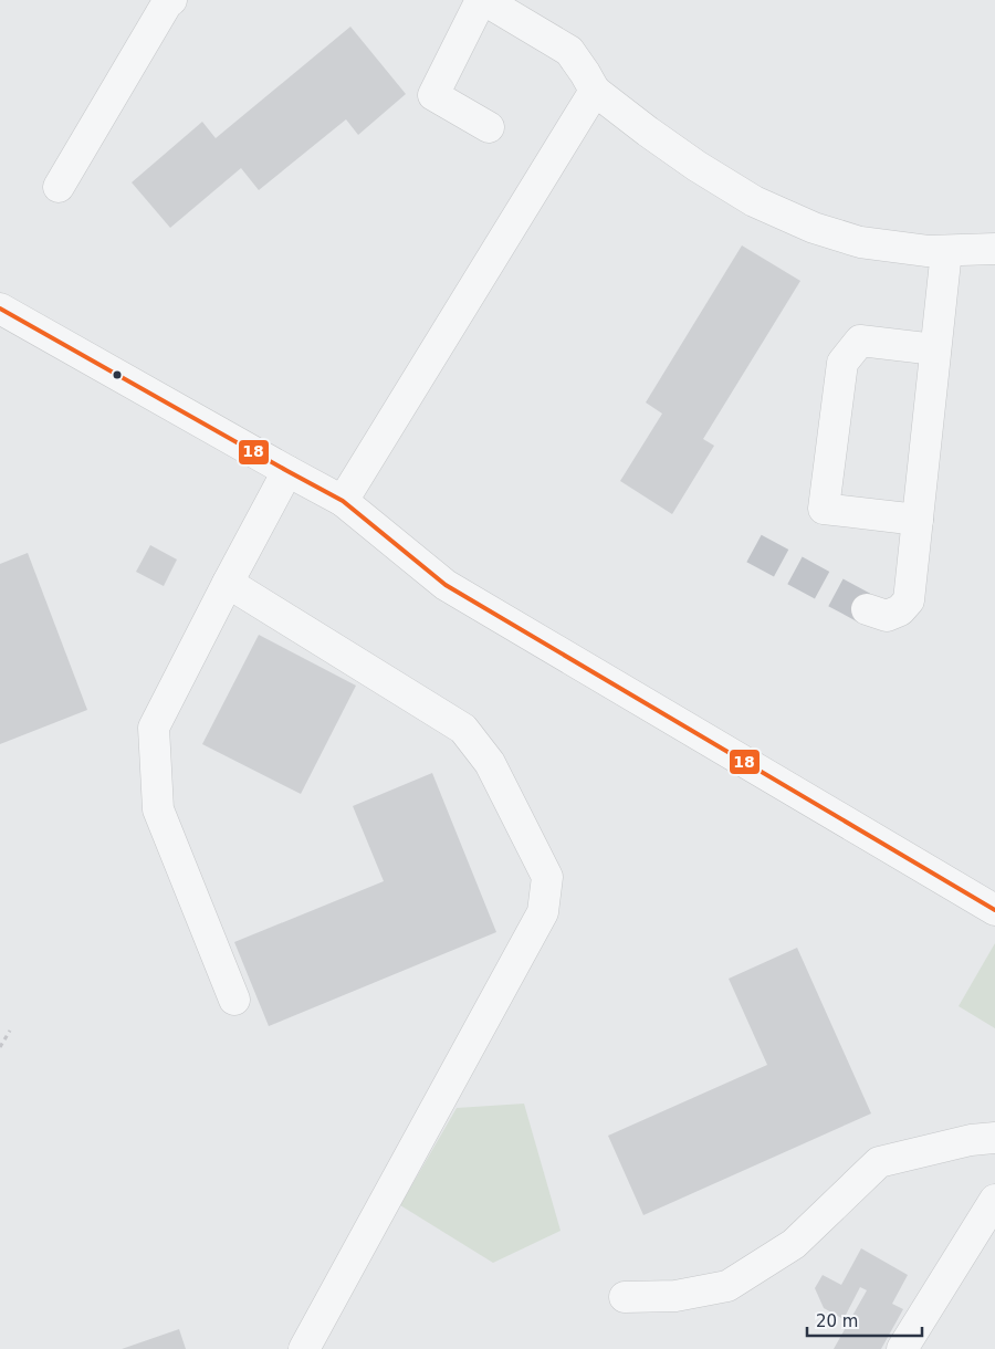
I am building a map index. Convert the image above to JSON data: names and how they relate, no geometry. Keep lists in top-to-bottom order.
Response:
{
  "lines": ["transit line 18"],
  "scale_bar": "20 m"
}
